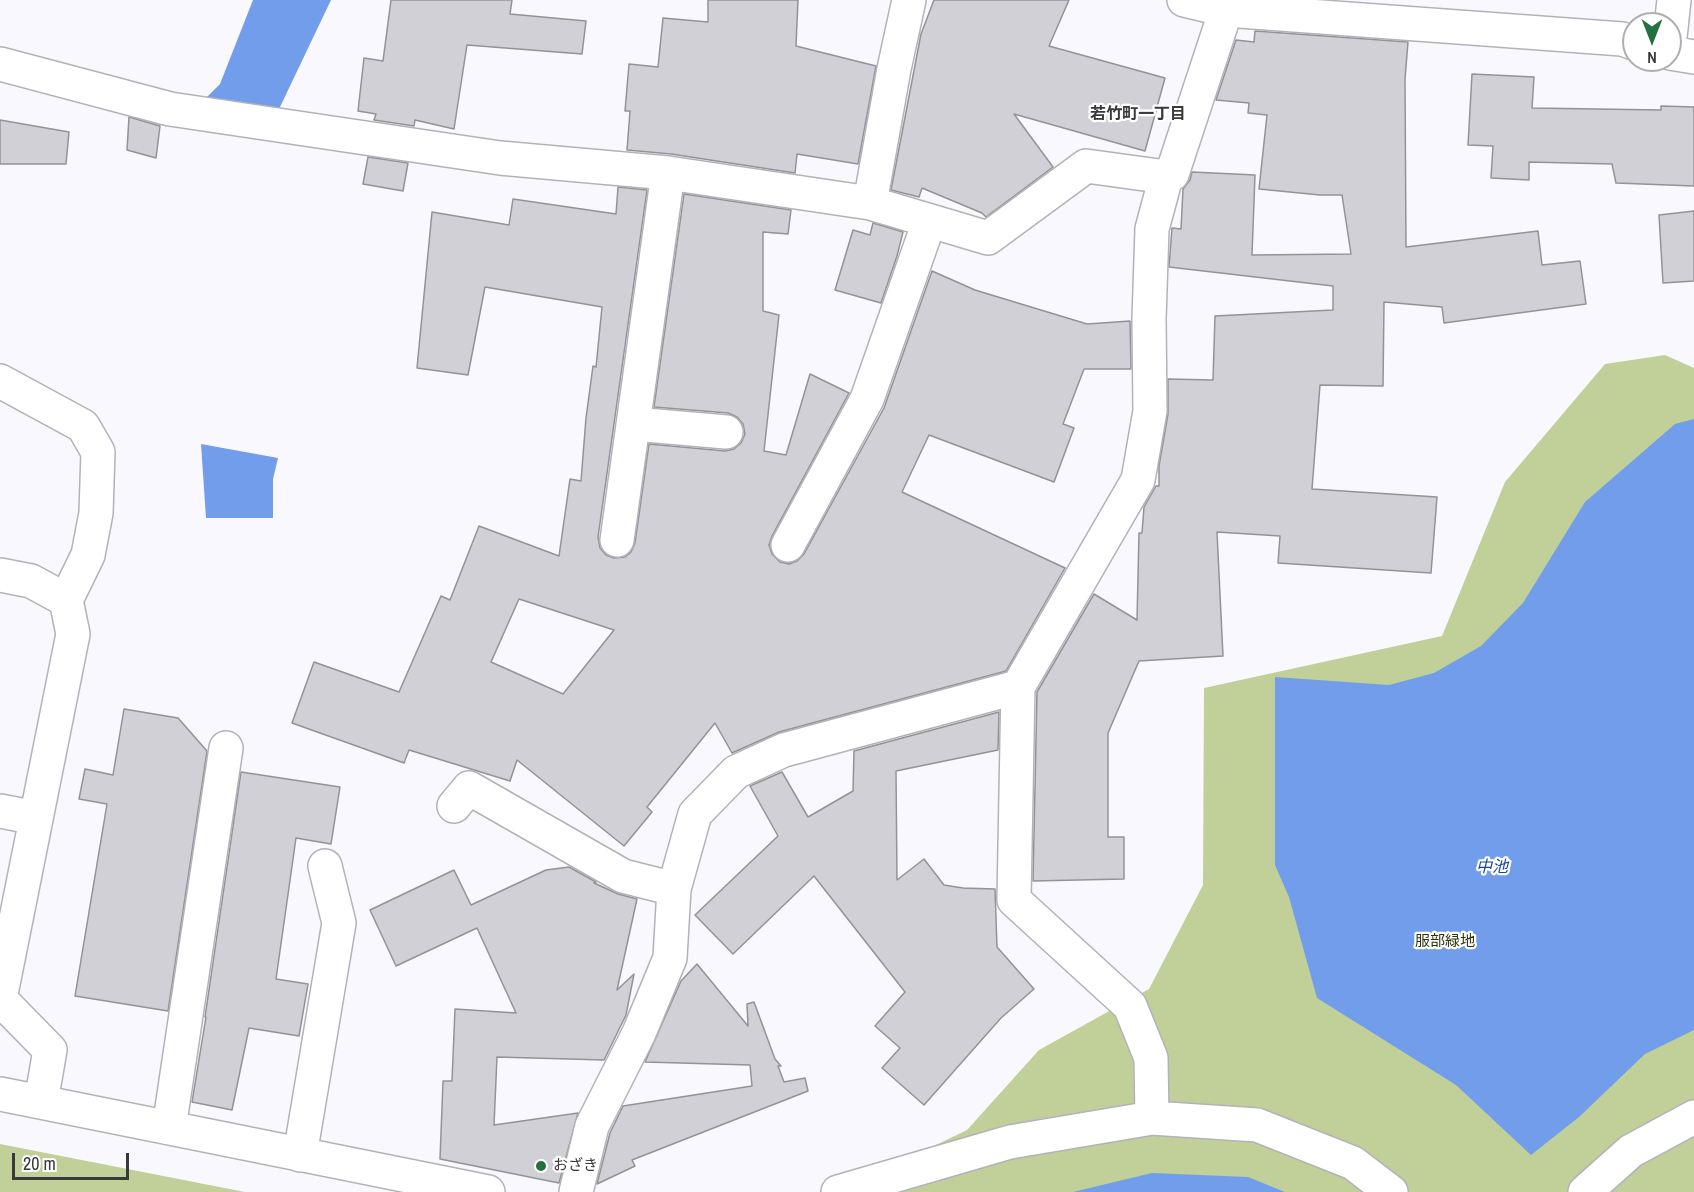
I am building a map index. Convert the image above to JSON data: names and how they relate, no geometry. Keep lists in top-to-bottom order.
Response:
{
  "districts": ["若竹町一丁目"],
  "water": ["中池"],
  "parks": ["服部緑地"],
  "places": ["おざき"],
  "scale_bar": "20 m",
  "north": "bottom"
}
